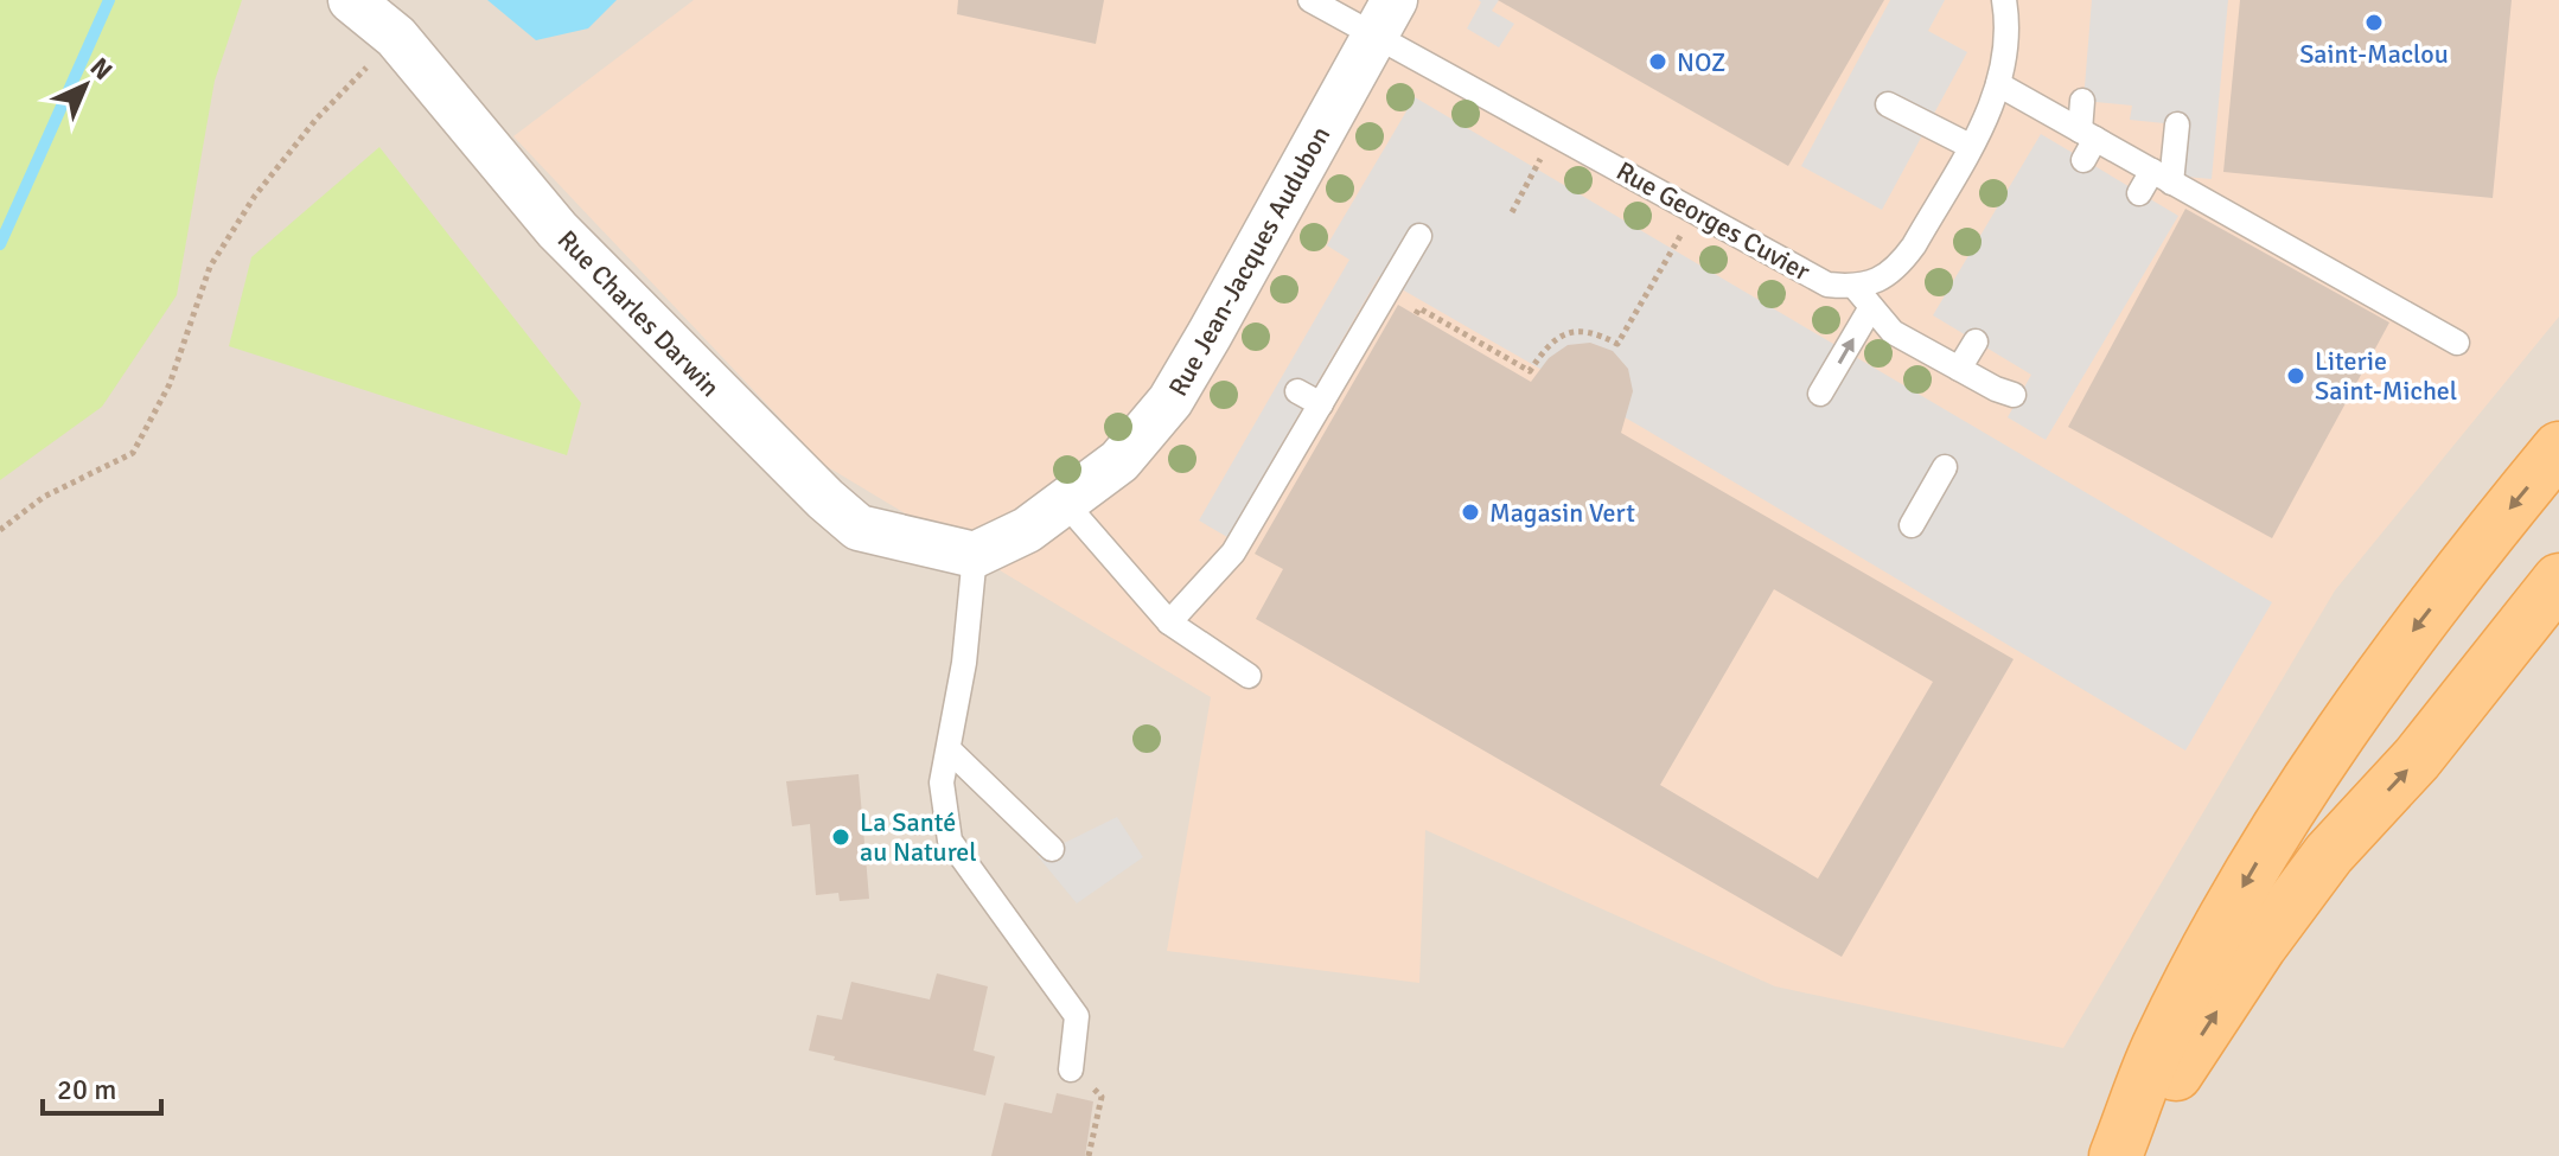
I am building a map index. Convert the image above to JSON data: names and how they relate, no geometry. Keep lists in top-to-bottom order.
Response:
{
  "streets": {
    "street": ["Rue Jean-Jacques Audubon", "Rue Charles Darwin"],
    "lane": ["Rue Georges Cuvier"]
  },
  "crossings": [
    ["Rue Georges Cuvier", "Rue Jean-Jacques Audubon"],
    ["Rue Jean-Jacques Audubon", "Rue Charles Darwin"]
  ],
  "places": [
    "Saint-Maclou",
    "NOZ",
    "Literie Saint-Michel",
    "Magasin Vert",
    "La Santé au Naturel"
  ],
  "scale_bar": "20 m",
  "north": "top right"
}
